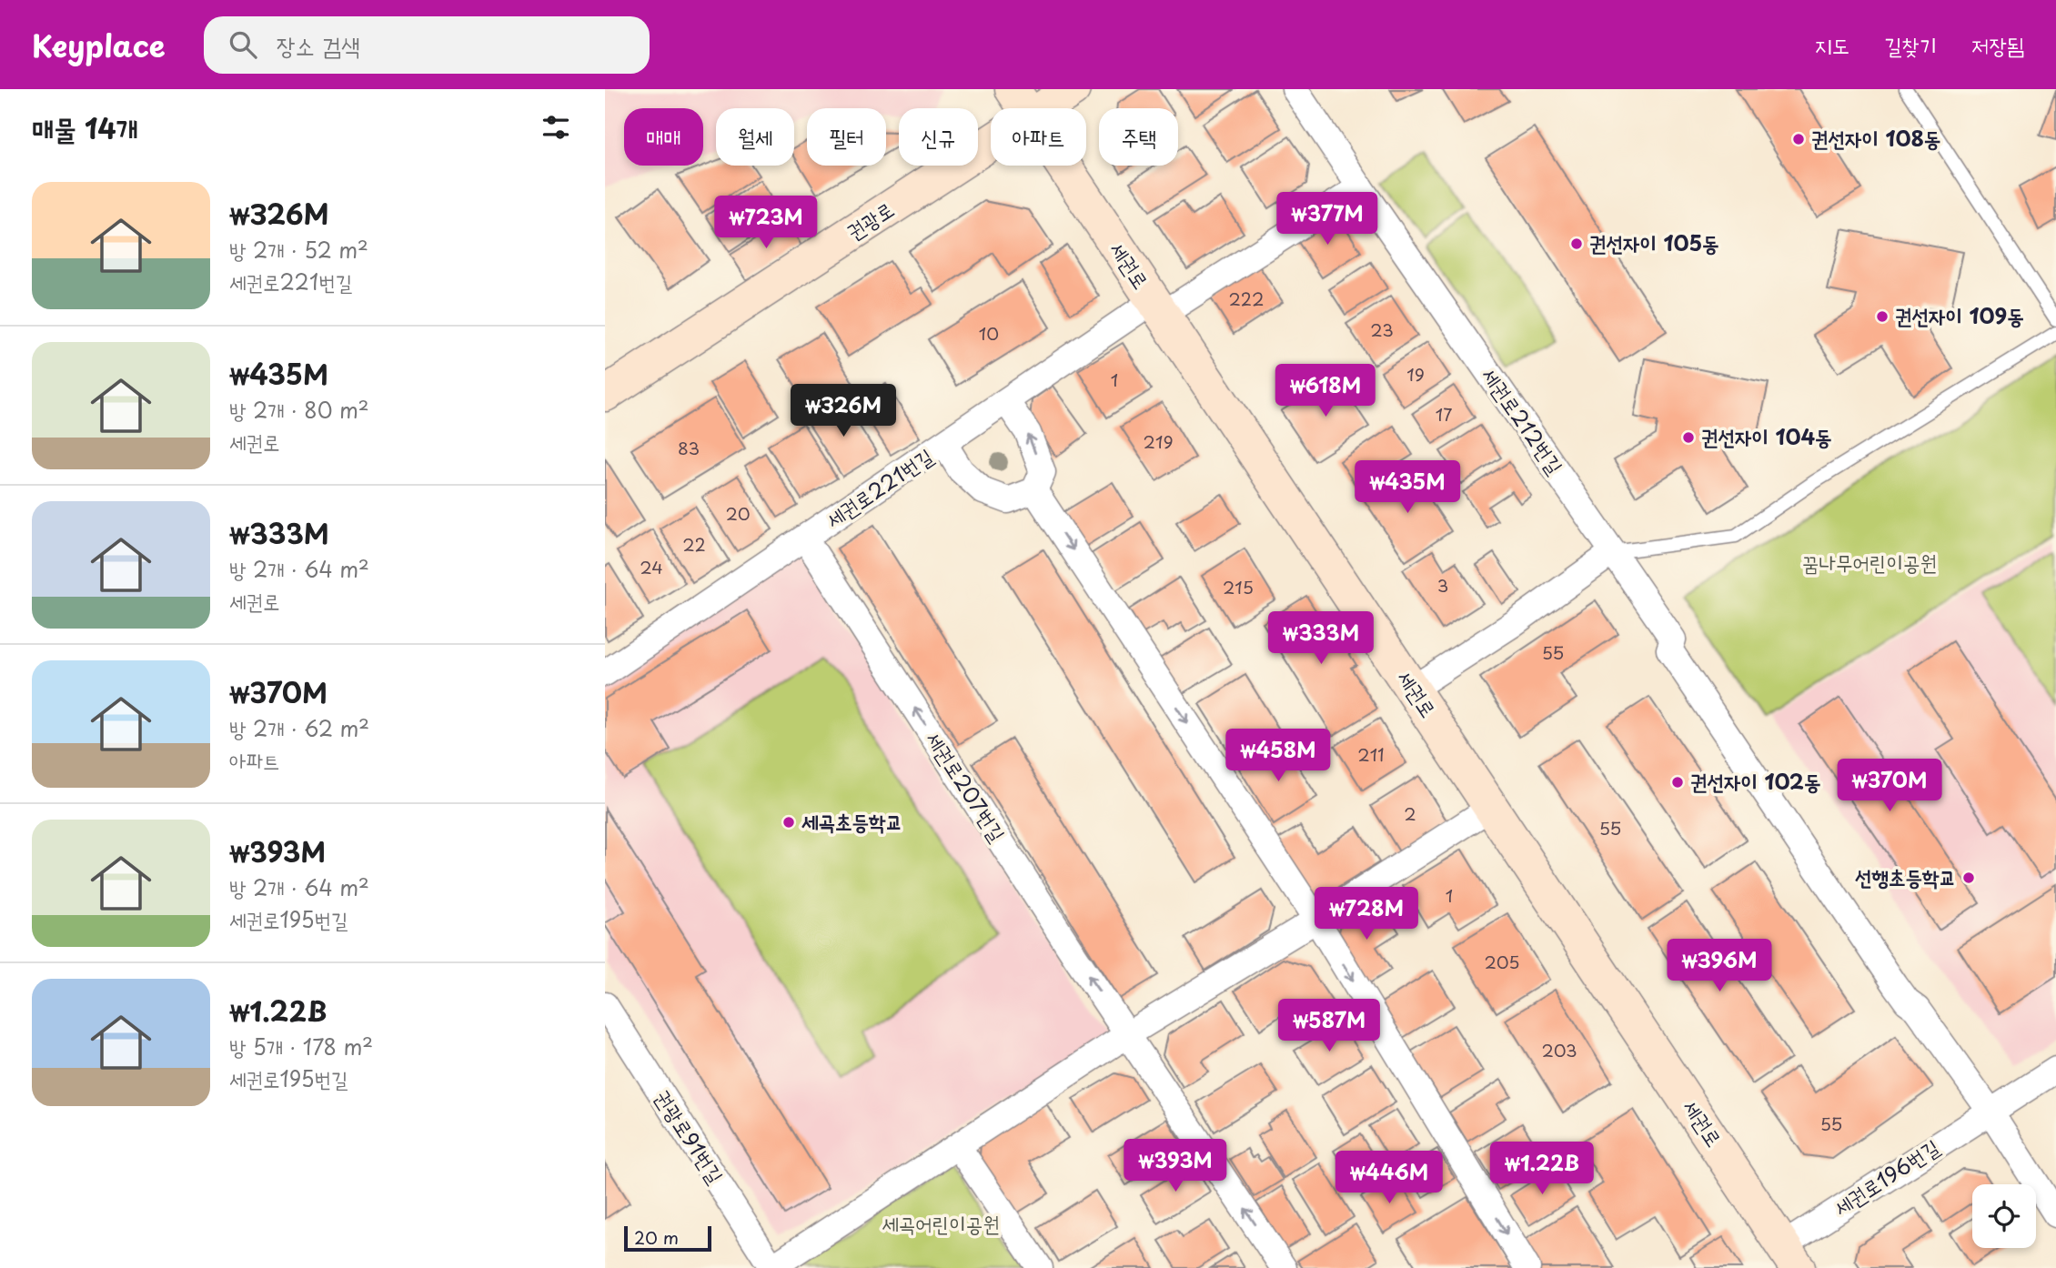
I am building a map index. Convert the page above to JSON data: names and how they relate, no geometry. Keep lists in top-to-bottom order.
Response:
{
  "streets": {
    "street": [
      "권광로",
      "세권로",
      "세권로212번길",
      "세권로221번길",
      "세권로207번길",
      "권광로91번길",
      "세권로196번길"
    ]
  },
  "crossings": [
    ["권광로", "세권로"],
    ["세권로", "세권로221번길"],
    ["세권로", "세권로196번길"],
    ["세권로212번길", "세권로221번길"],
    ["세권로212번길", "세권로196번길"],
    ["세권로221번길", "세권로207번길"]
  ],
  "parks": ["꿈나무어린이공원", "세곡어린이공원"],
  "places": [
    "권선자이 108동",
    "권선자이 105동",
    "권선자이 109동",
    "권선자이 104동",
    "권선자이 102동",
    "세곡초등학교",
    "선행초등학교"
  ],
  "house_numbers": [
    "222",
    "23",
    "10",
    "19",
    "1",
    "17",
    "219",
    "83",
    "20",
    "22",
    "24",
    "3",
    "215",
    "55",
    "211",
    "2",
    "55",
    "1",
    "205",
    "203",
    "55"
  ],
  "scale_bar": "20 m",
  "page": {
    "header": "Keyplace",
    "search": "장소 검색",
    "nav": ["지도", "길찾기", "저장됨"],
    "heading": "매물 14개",
    "chip": [
      "매매",
      "월세",
      "필터",
      "신규",
      "아파트",
      "주택"
    ],
    "list": [
      {
        "name": "₩326M",
        "note": "방 2개 · 52 m² · 세권로221번길"
      },
      {
        "name": "₩435M",
        "note": "방 2개 · 80 m² · 세권로"
      },
      {
        "name": "₩333M",
        "note": "방 2개 · 64 m² · 세권로"
      },
      {
        "name": "₩370M",
        "note": "방 2개 · 62 m² · 아파트"
      },
      {
        "name": "₩393M",
        "note": "방 2개 · 64 m² · 세권로195번길"
      },
      {
        "name": "₩1.22B",
        "note": "방 5개 · 178 m² · 세권로195번길"
      }
    ],
    "price": [
      "₩377M",
      "₩723M",
      "₩618M",
      "₩326M",
      "₩435M",
      "₩333M",
      "₩458M",
      "₩370M",
      "₩728M",
      "₩396M",
      "₩587M",
      "₩393M",
      "₩1.22B",
      "₩446M"
    ],
    "scale": "20 m"
  }
}
